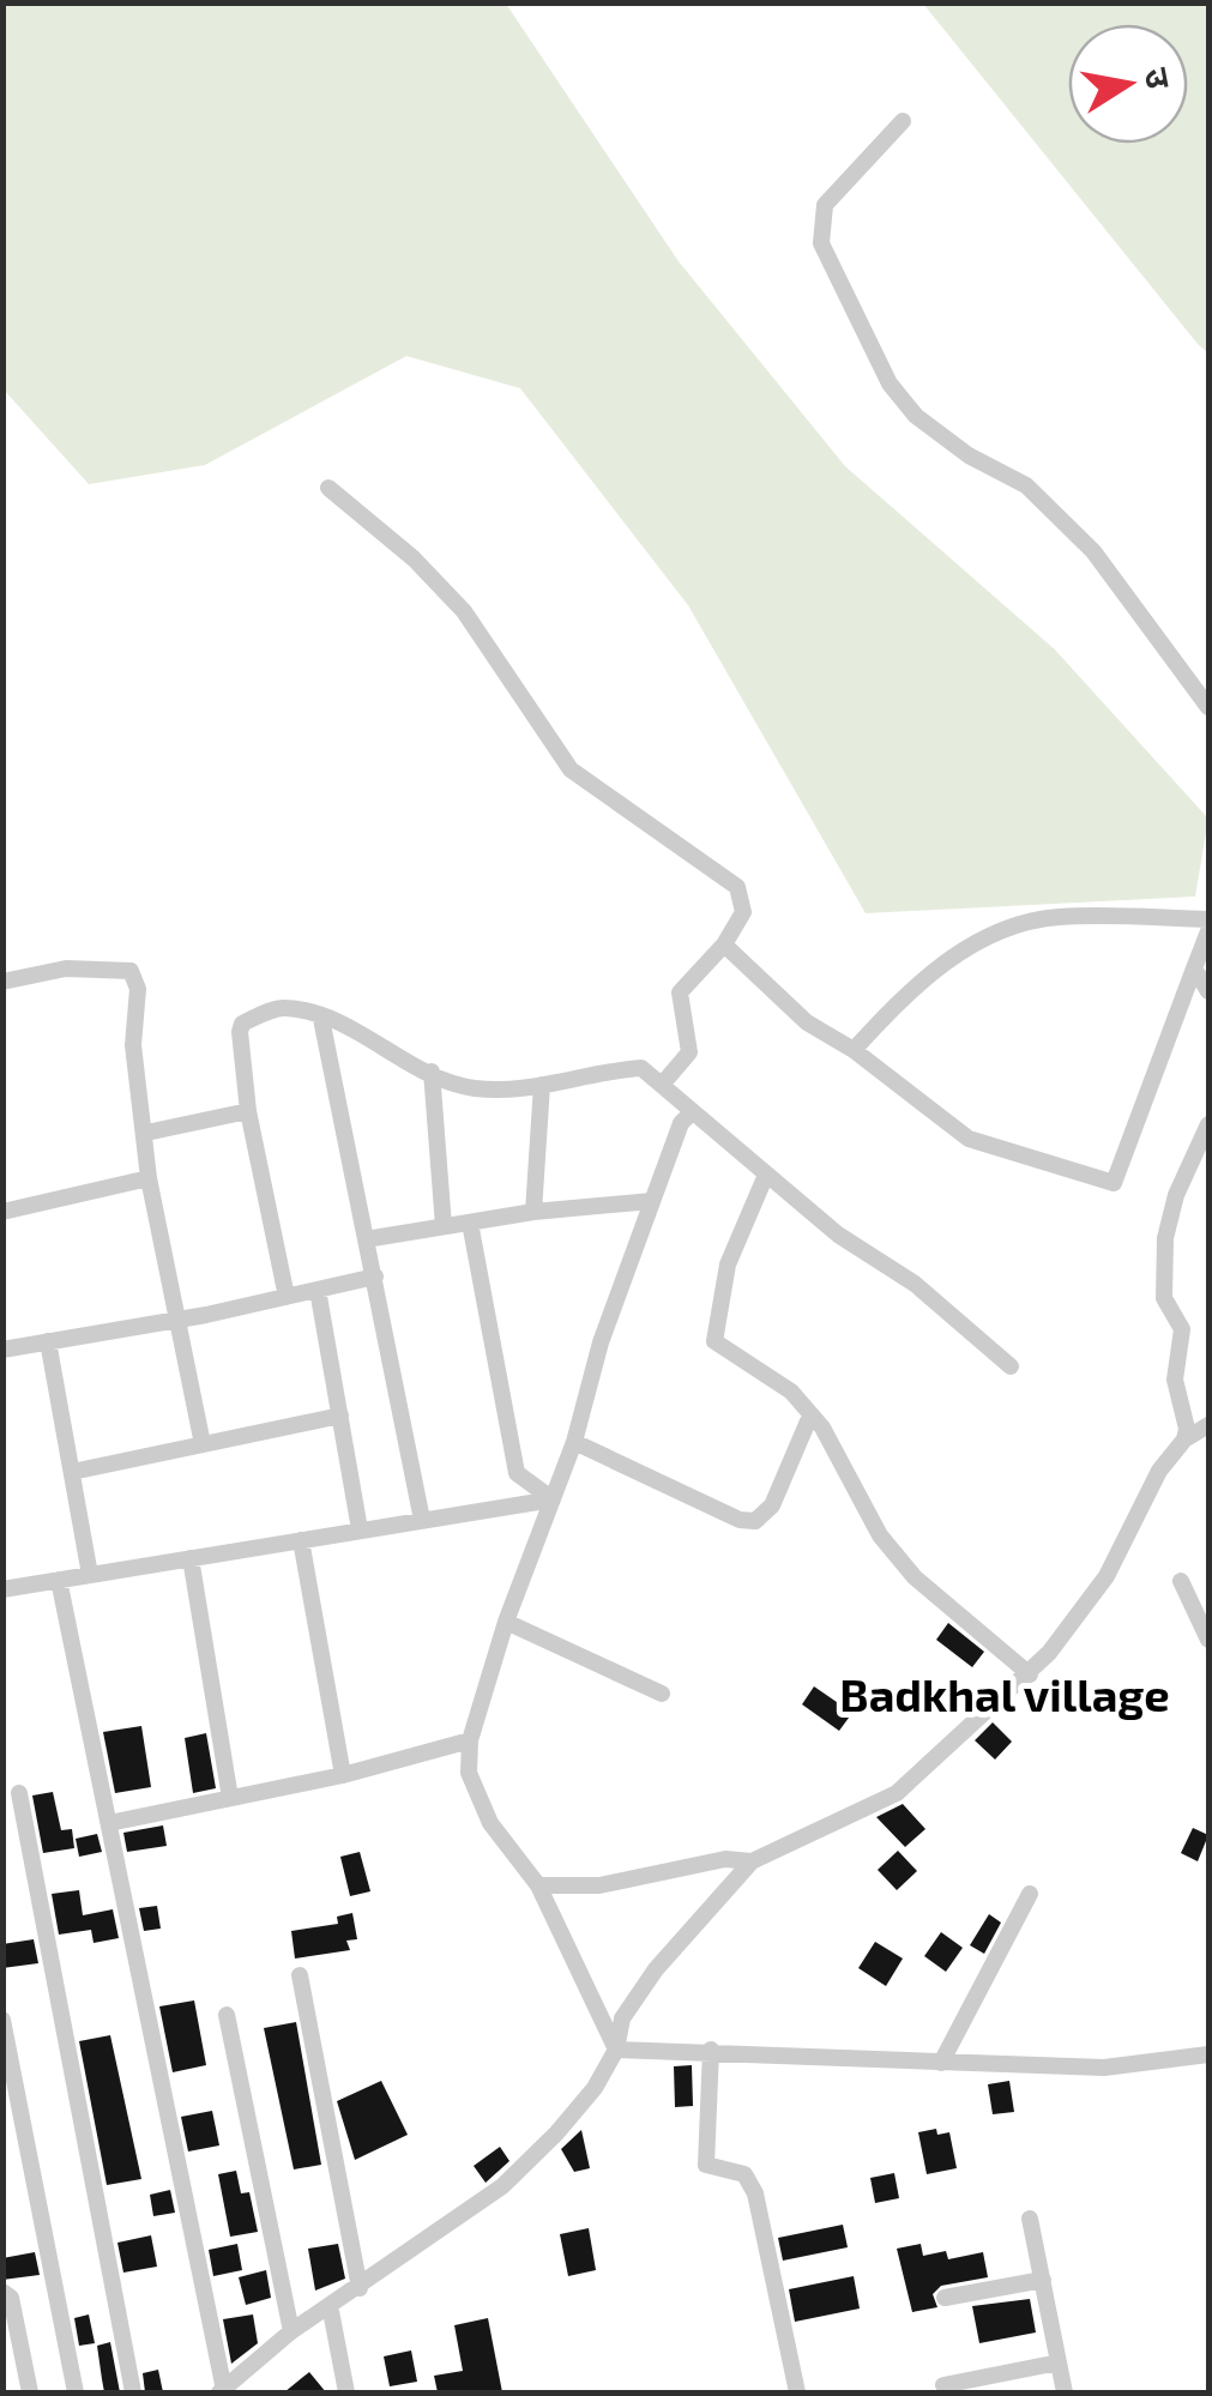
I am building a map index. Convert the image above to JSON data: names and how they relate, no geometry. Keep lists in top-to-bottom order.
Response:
{
  "districts": ["Badkhal village"],
  "north": "right"
}
